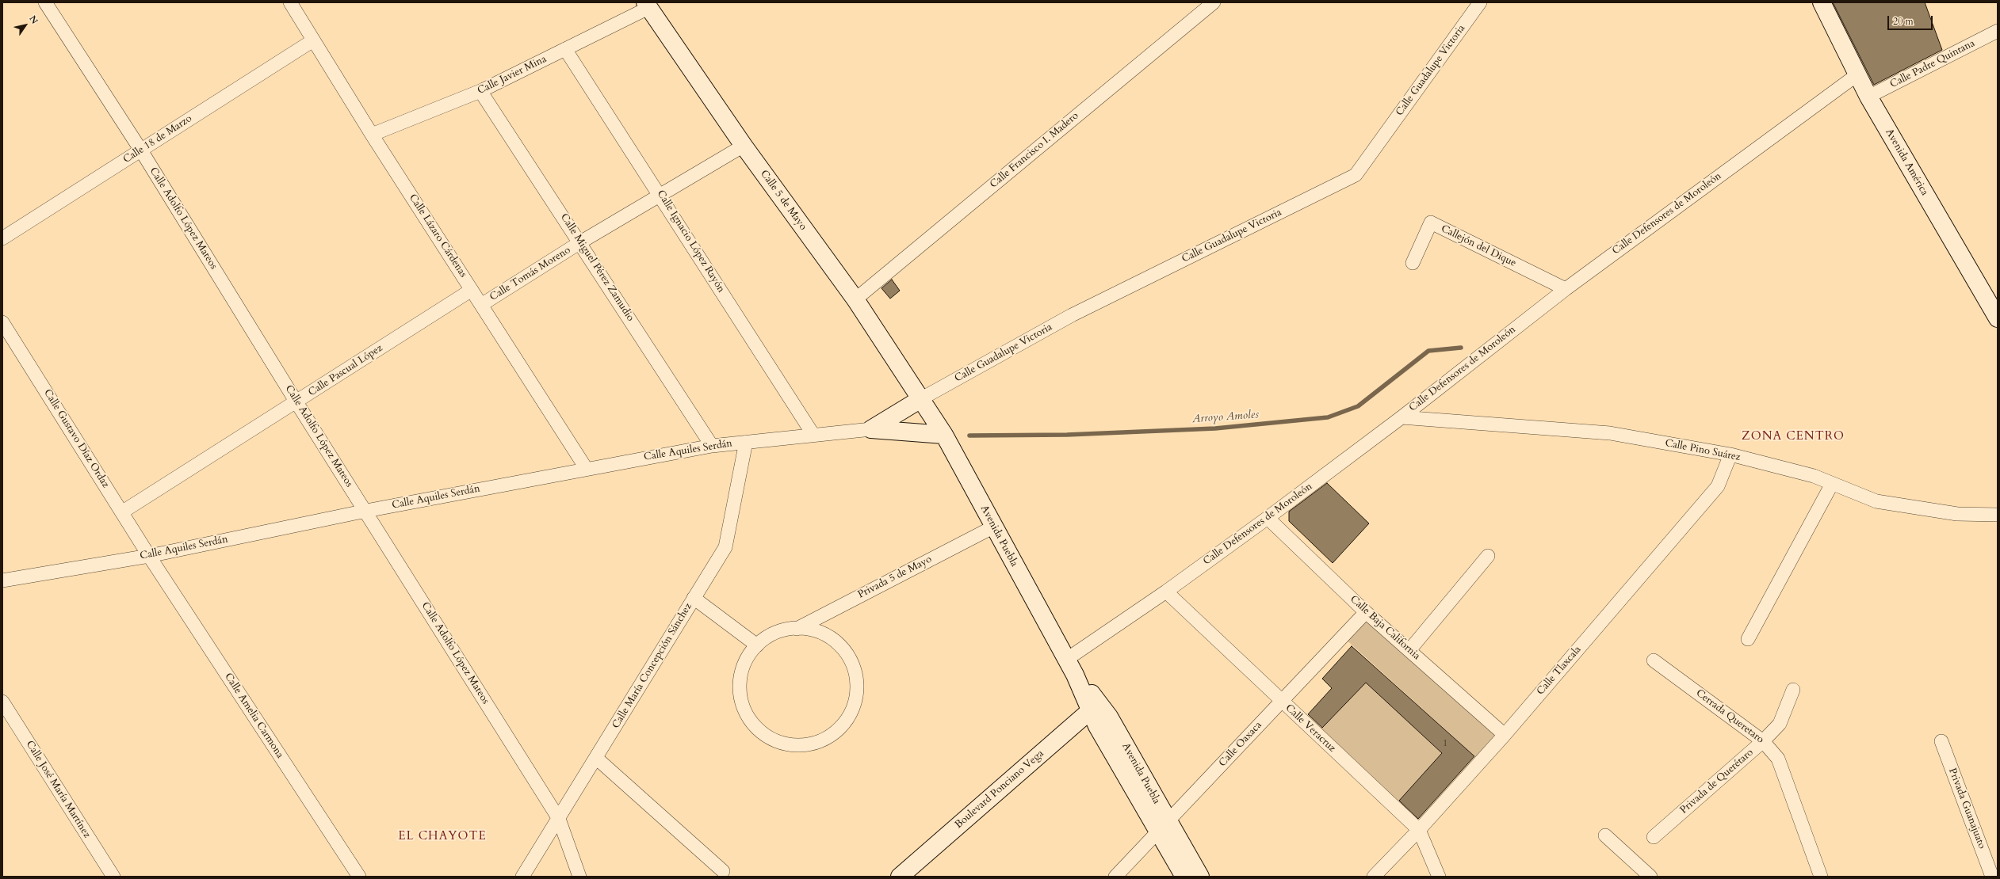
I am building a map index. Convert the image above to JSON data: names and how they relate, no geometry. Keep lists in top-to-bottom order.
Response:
{
  "streets": {
    "street": [
      "Calle Padre Quintana",
      "Calle Guadalupe Victoria",
      "Calle Javier Mina",
      "Calle 18 de Marzo",
      "Calle Francisco I. Madero",
      "Avenida América",
      "Calle 5 de Mayo",
      "Calle Defensores de Moroleón",
      "Calle Adolfo López Mateos",
      "Calle Lázaro Cárdenas",
      "Calle Ignacio López Rayón",
      "Callejón del Dique",
      "Calle Miguel Pérez Zamudio",
      "Calle Tomás Moreno",
      "Calle Pascual López",
      "Calle Gustavo Díaz Ordaz",
      "Calle Aquiles Serdán",
      "Calle Pino Suárez",
      "Avenida Puebla",
      "Privada 5 de Mayo",
      "Calle Baja California",
      "Calle María Concepción Sánchez",
      "Calle Tlaxcala",
      "Calle Amelia Carmona",
      "Cerrada Queretaro",
      "Calle Veracruz",
      "Calle Oaxaca",
      "Privada de Querétaro",
      "Calle José María Martínez",
      "Boulevard Ponciano Vega",
      "Privada Guanajuato"
    ]
  },
  "crossings": [
    ["Calle Padre Quintana", "Avenida América"],
    ["Calle Guadalupe Victoria", "Calle 5 de Mayo"],
    ["Calle Guadalupe Victoria", "Calle Aquiles Serdán"],
    ["Calle Guadalupe Victoria", "Avenida Puebla"],
    ["Calle Javier Mina", "Calle 5 de Mayo"],
    ["Calle Javier Mina", "Calle Lázaro Cárdenas"],
    ["Calle Javier Mina", "Calle Ignacio López Rayón"],
    ["Calle Javier Mina", "Calle Miguel Pérez Zamudio"],
    ["Calle 18 de Marzo", "Calle Adolfo López Mateos"],
    ["Calle 18 de Marzo", "Calle Lázaro Cárdenas"],
    ["Calle Francisco I. Madero", "Calle 5 de Mayo"],
    ["Avenida América", "Calle Defensores de Moroleón"],
    ["Calle 5 de Mayo", "Calle Tomás Moreno"],
    ["Calle 5 de Mayo", "Calle Aquiles Serdán"],
    ["Calle 5 de Mayo", "Avenida Puebla"],
    ["Calle Defensores de Moroleón", "Callejón del Dique"],
    ["Calle Defensores de Moroleón", "Calle Pino Suárez"],
    ["Calle Defensores de Moroleón", "Avenida Puebla"],
    ["Calle Defensores de Moroleón", "Calle Baja California"],
    ["Calle Defensores de Moroleón", "Calle Veracruz"],
    ["Calle Adolfo López Mateos", "Calle Pascual López"],
    ["Calle Adolfo López Mateos", "Calle Aquiles Serdán"],
    ["Calle Adolfo López Mateos", "Calle María Concepción Sánchez"],
    ["Calle Lázaro Cárdenas", "Calle Tomás Moreno"],
    ["Calle Lázaro Cárdenas", "Calle Pascual López"],
    ["Calle Lázaro Cárdenas", "Calle Aquiles Serdán"],
    ["Calle Ignacio López Rayón", "Calle Tomás Moreno"],
    ["Calle Ignacio López Rayón", "Calle Aquiles Serdán"],
    ["Calle Miguel Pérez Zamudio", "Calle Tomás Moreno"],
    ["Calle Miguel Pérez Zamudio", "Calle Aquiles Serdán"],
    ["Calle Pascual López", "Calle Gustavo Díaz Ordaz"],
    ["Calle Gustavo Díaz Ordaz", "Calle Aquiles Serdán"],
    ["Calle Gustavo Díaz Ordaz", "Calle Amelia Carmona"],
    ["Calle Aquiles Serdán", "Avenida Puebla"],
    ["Calle Aquiles Serdán", "Calle María Concepción Sánchez"],
    ["Calle Aquiles Serdán", "Calle Amelia Carmona"],
    ["Calle Pino Suárez", "Calle Tlaxcala"],
    ["Avenida Puebla", "Privada 5 de Mayo"],
    ["Avenida Puebla", "Calle Oaxaca"],
    ["Avenida Puebla", "Boulevard Ponciano Vega"],
    ["Calle Baja California", "Calle Tlaxcala"],
    ["Calle Baja California", "Calle Oaxaca"],
    ["Calle Tlaxcala", "Calle Veracruz"],
    ["Cerrada Queretaro", "Privada de Querétaro"],
    ["Calle Veracruz", "Calle Oaxaca"]
  ],
  "districts": ["ZONA CENTRO", "EL CHAYOTE"],
  "water": ["Arroyo Amoles"],
  "house_numbers": ["1"],
  "scale_bar": "20 m",
  "north": "top right"
}
